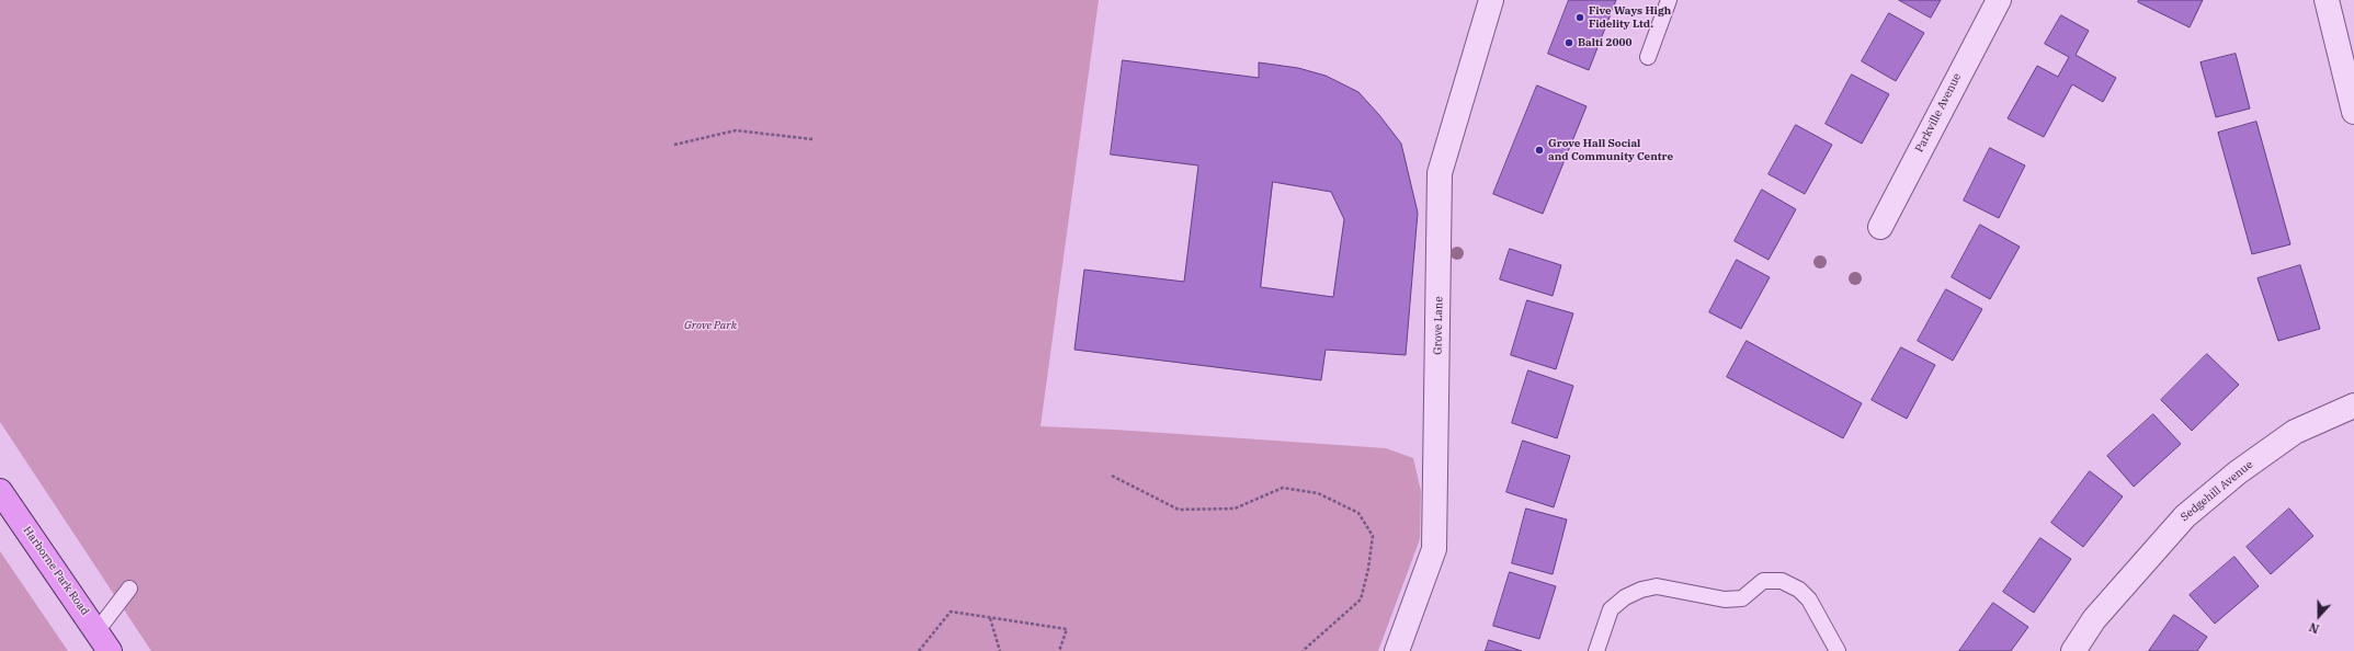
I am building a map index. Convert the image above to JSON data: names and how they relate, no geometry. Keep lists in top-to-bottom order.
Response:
{
  "streets": {
    "main road": ["Harborne Park Road"],
    "street": ["Parkville Avenue", "Grove Lane", "Sedgehill Avenue"]
  },
  "parks": ["Grove Park"],
  "places": ["Five Ways High Fidelity Ltd.", "Balti 2000", "Grove Hall Social and Community Centre"],
  "north": "bottom"
}
